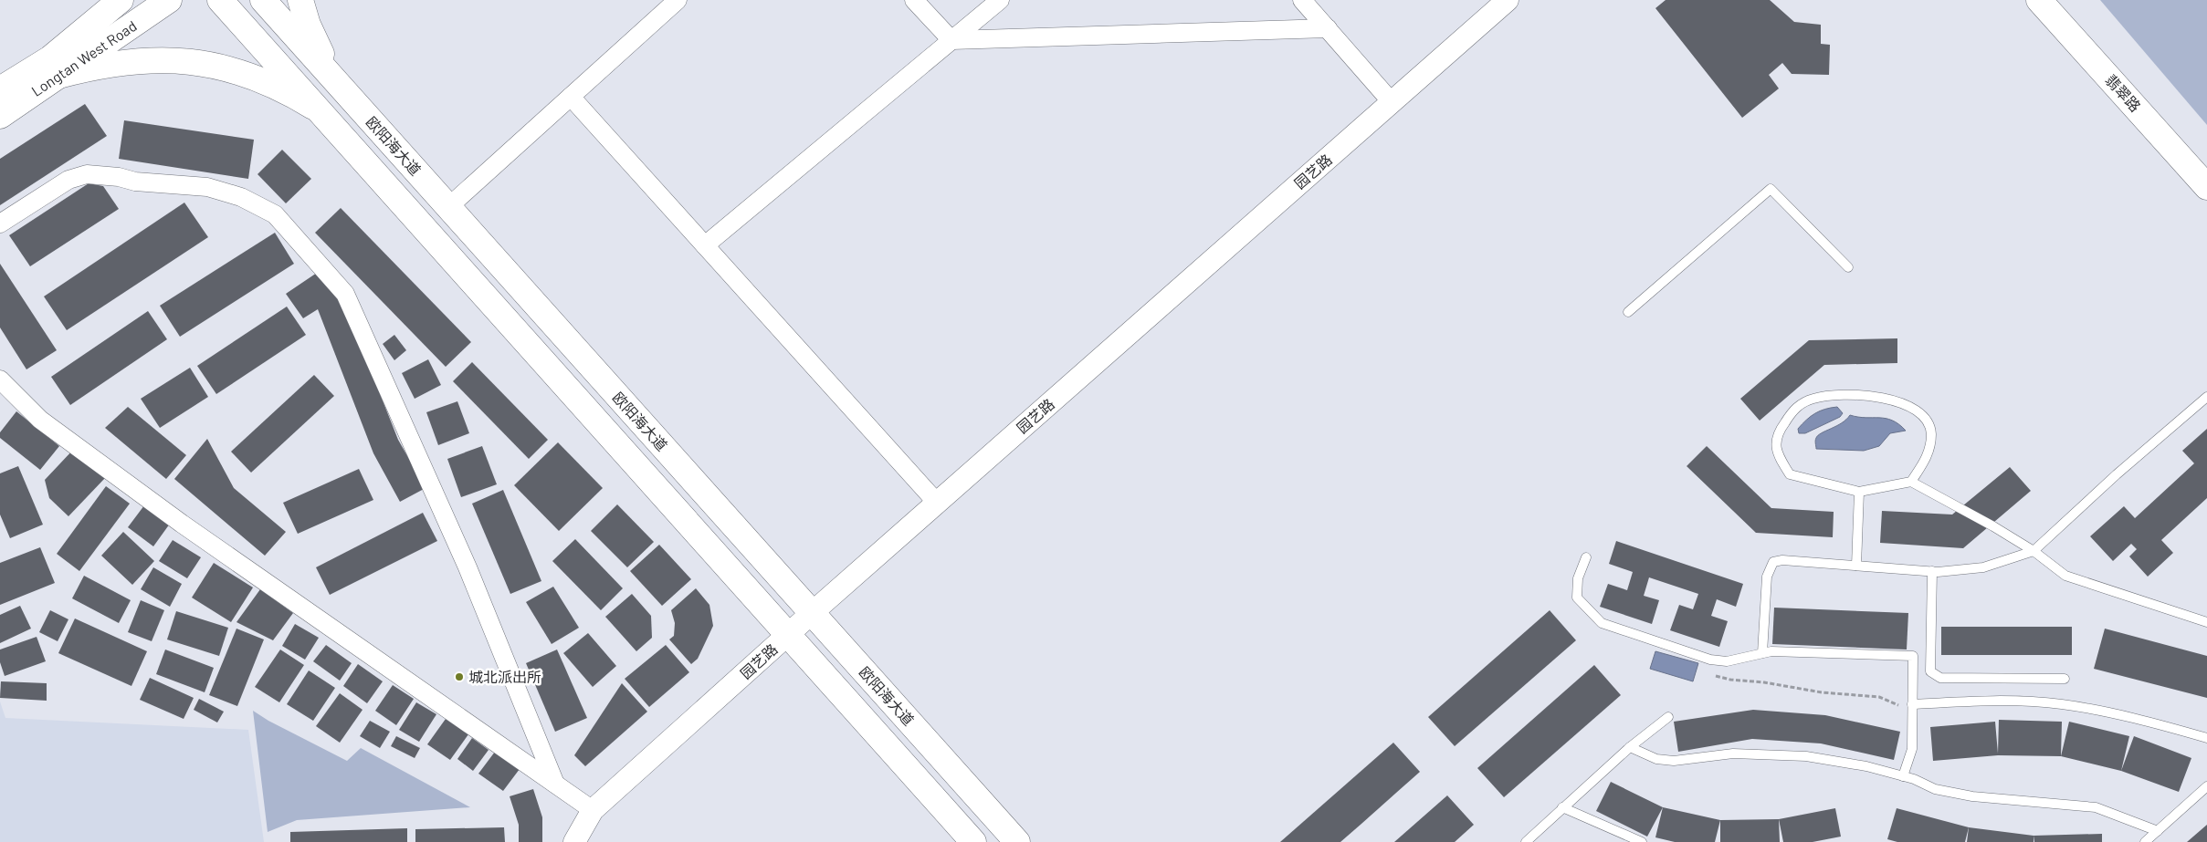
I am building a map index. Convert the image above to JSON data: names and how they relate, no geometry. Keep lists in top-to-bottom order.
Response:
{
  "streets": {
    "main road": ["Longtan West Road", "翡翠路", "欧阳海大道"],
    "street": ["园艺路"]
  },
  "crossings": [
    ["欧阳海大道", "园艺路"]
  ],
  "places": ["城北派出所"]
}
